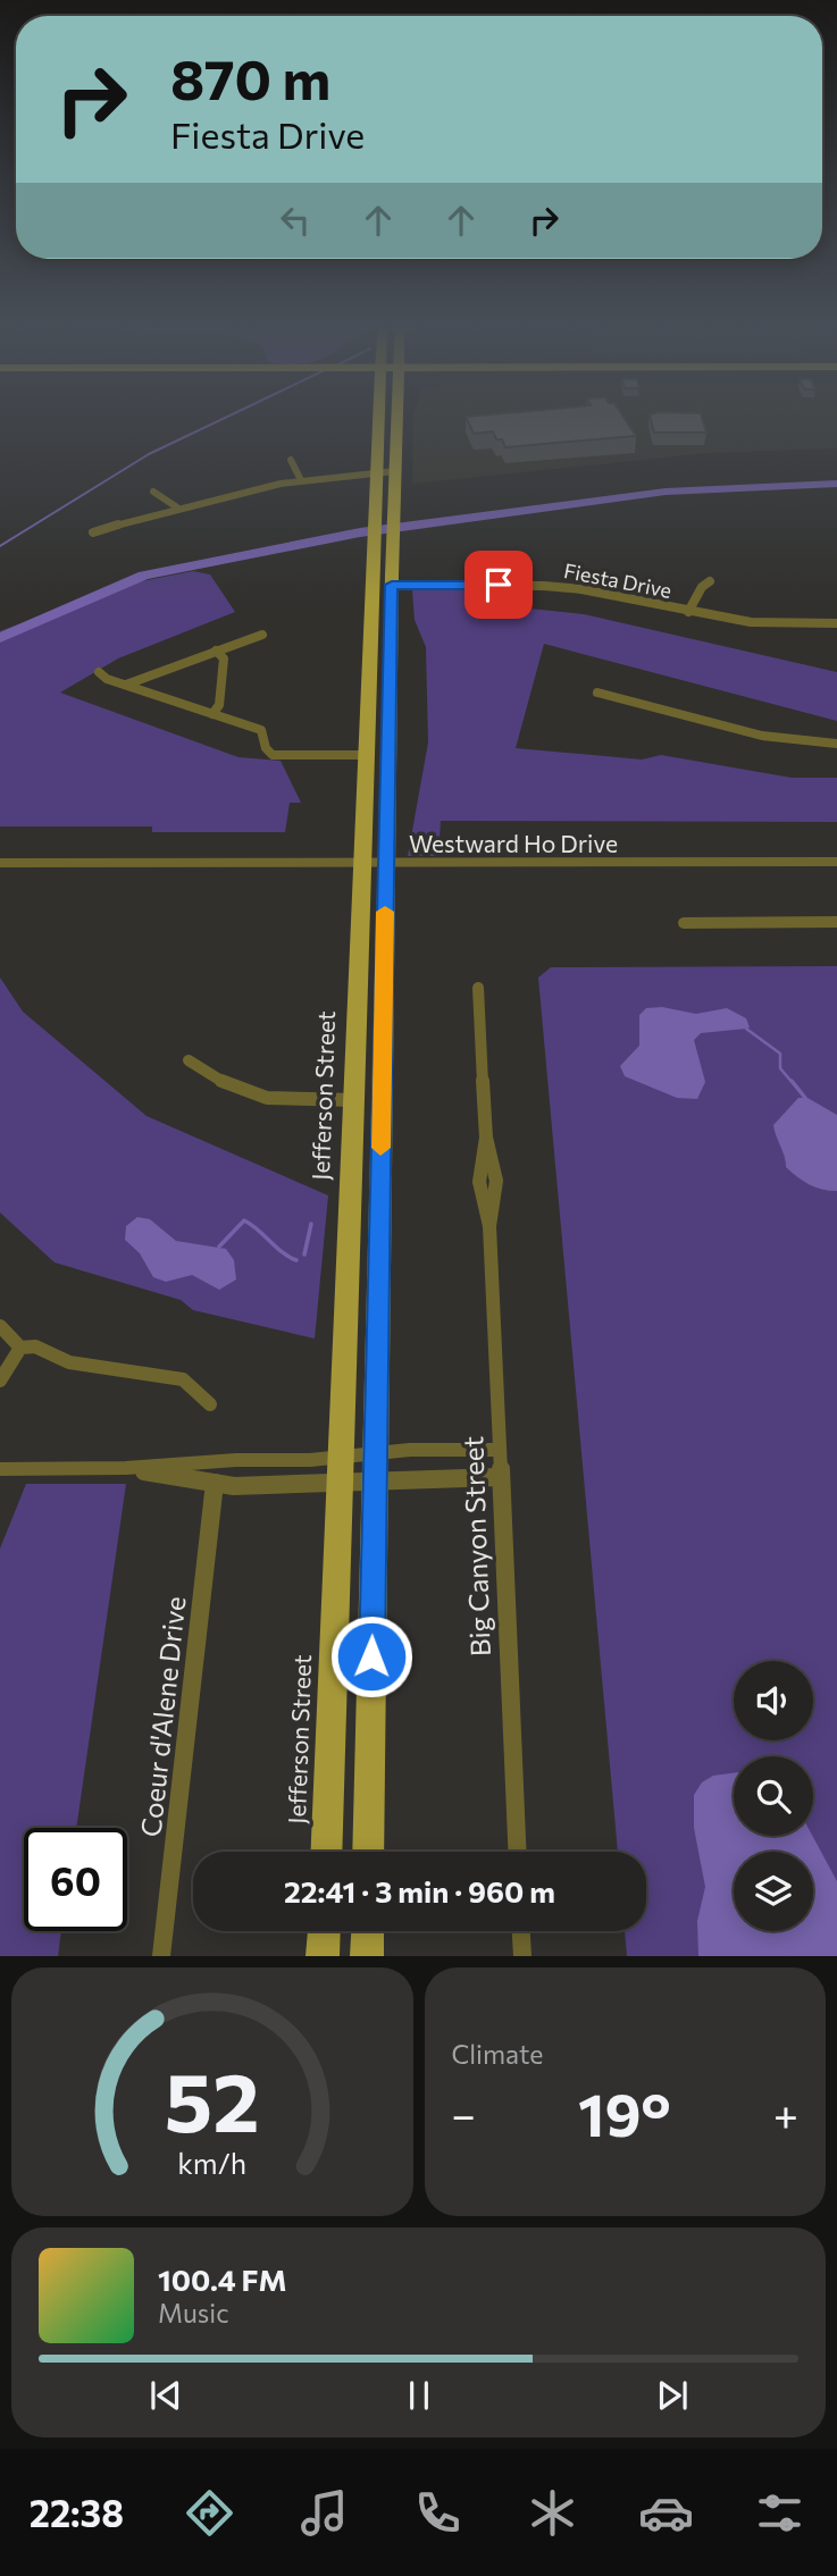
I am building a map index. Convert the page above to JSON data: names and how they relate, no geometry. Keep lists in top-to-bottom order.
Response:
{
  "streets": {
    "main road": ["Jefferson Street"],
    "street": [
      "Fiesta Drive",
      "Westward Ho Drive",
      "Big Canyon Street",
      "Coeur d'Alene Drive"
    ]
  },
  "crossings": [
    ["Fiesta Drive", "Jefferson Street"],
    ["Westward Ho Drive", "Jefferson Street"]
  ],
  "page": {
    "turn": ["870 m", "Fiesta Drive"],
    "limit": "60",
    "trip": "22:41 · 3 min · 960 m",
    "tile": "Climate",
    "heat": ["−", "19°", "+"],
    "song": ["100.4 FM", "Music"],
    "tabs": "22:38",
    "gauge": ["52", "km/h"]
  }
}
